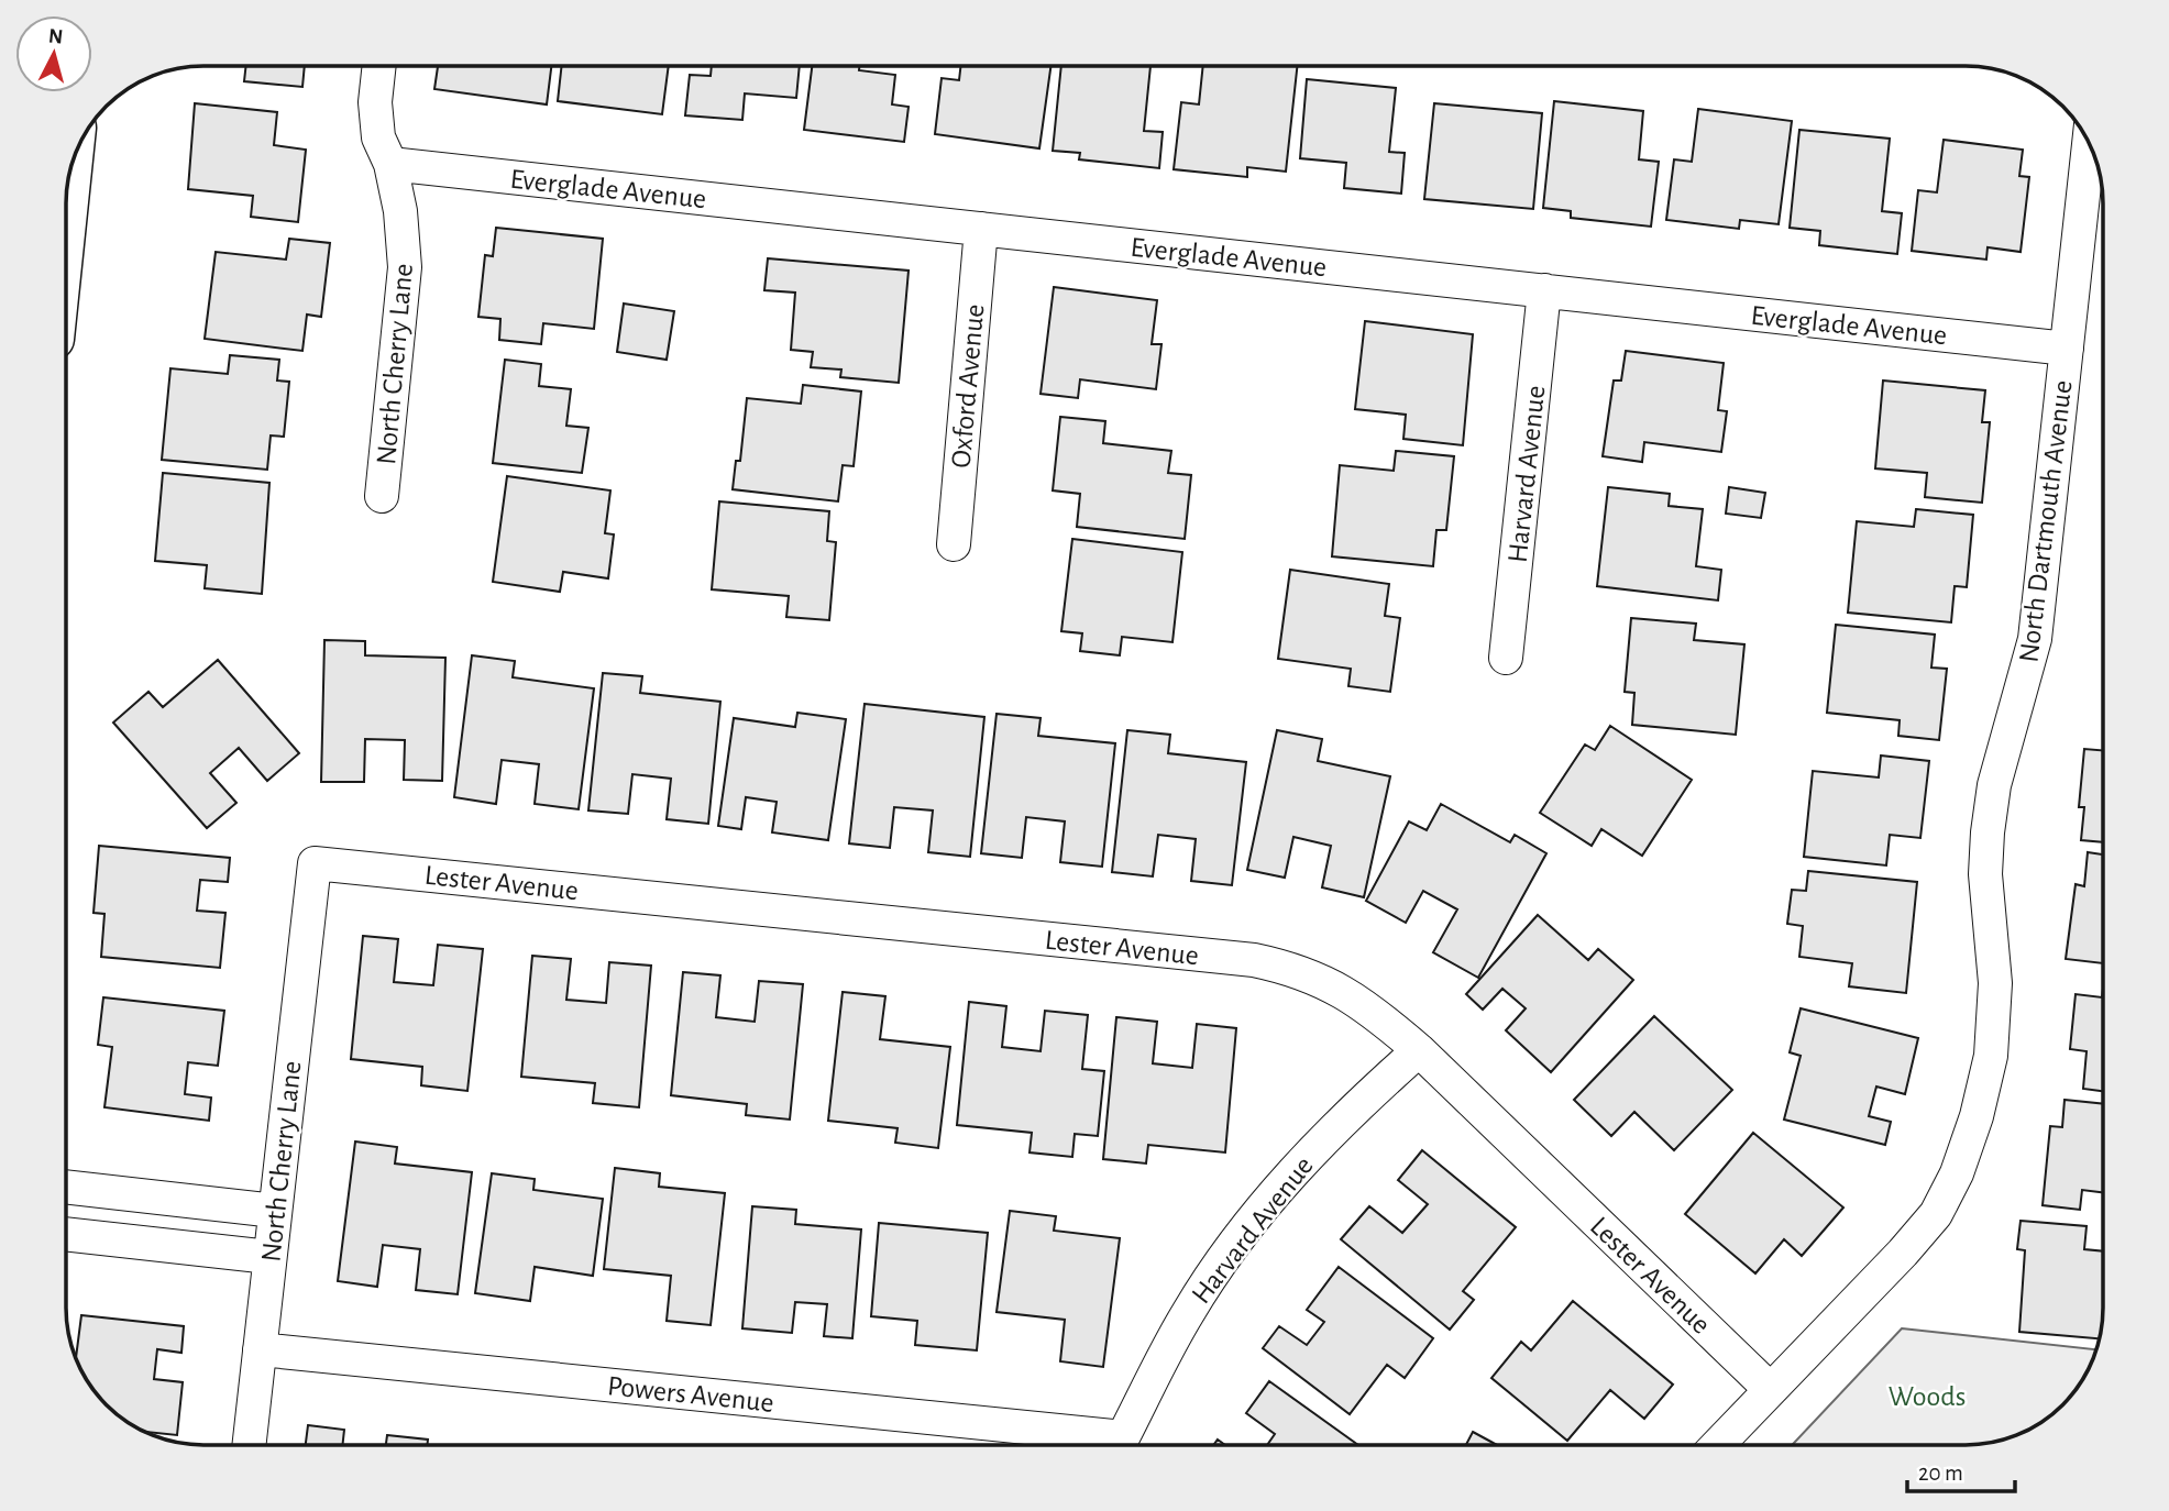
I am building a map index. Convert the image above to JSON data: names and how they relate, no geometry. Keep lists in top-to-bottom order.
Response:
{
  "streets": {
    "street": [
      "Everglade Avenue",
      "North Cherry Lane",
      "Oxford Avenue",
      "Harvard Avenue",
      "North Dartmouth Avenue",
      "Lester Avenue",
      "Powers Avenue"
    ]
  },
  "crossings": [
    ["Everglade Avenue", "North Cherry Lane"],
    ["Everglade Avenue", "Oxford Avenue"],
    ["Everglade Avenue", "Harvard Avenue"],
    ["Everglade Avenue", "North Dartmouth Avenue"],
    ["North Cherry Lane", "Lester Avenue"],
    ["North Cherry Lane", "Powers Avenue"],
    ["Harvard Avenue", "Lester Avenue"],
    ["Harvard Avenue", "Powers Avenue"],
    ["North Dartmouth Avenue", "Lester Avenue"]
  ],
  "parks": ["Woods"],
  "scale_bar": "20 m",
  "north": "top"
}
